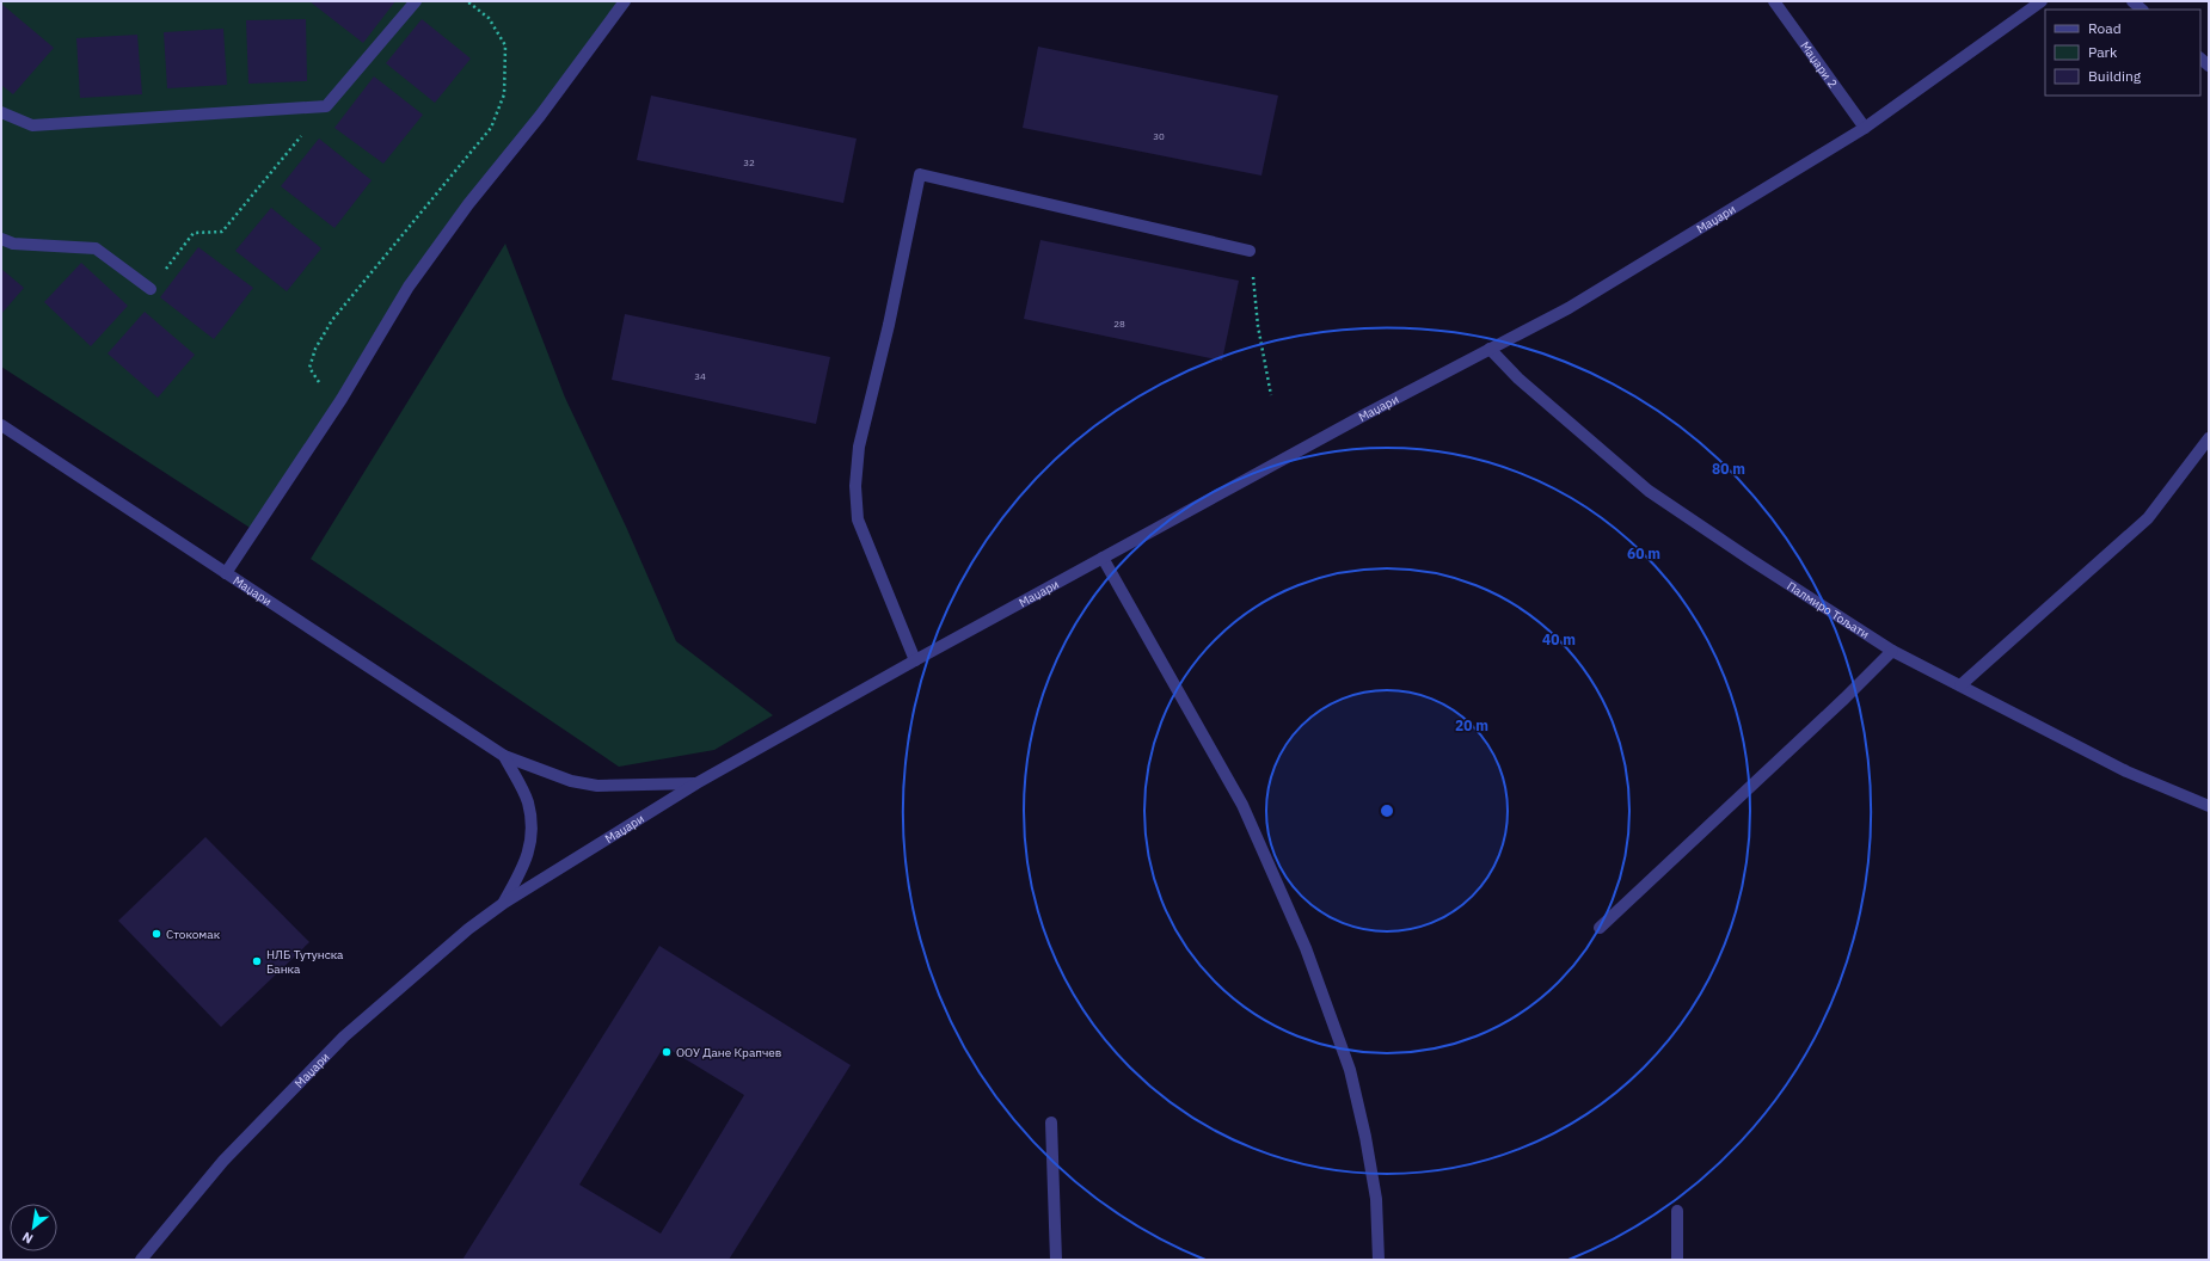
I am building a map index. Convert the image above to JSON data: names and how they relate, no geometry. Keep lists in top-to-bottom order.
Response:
{
  "streets": {
    "street": ["Маџари 2", "Маџари", "Палмиро Тољати"]
  },
  "crossings": [
    ["Маџари 2", "Маџари"],
    ["Маџари", "Палмиро Тољати"]
  ],
  "places": ["Стокомак", "НЛБ Тутунска Банка", "ООУ Дане Крапчев"],
  "house_numbers": [
    "30",
    "32",
    "28",
    "34"
  ],
  "legend": ["Road", "Park", "Building"],
  "north": "bottom left",
  "rings": [
    "80 m",
    "60 m",
    "40 m",
    "20 m"
  ]
}
